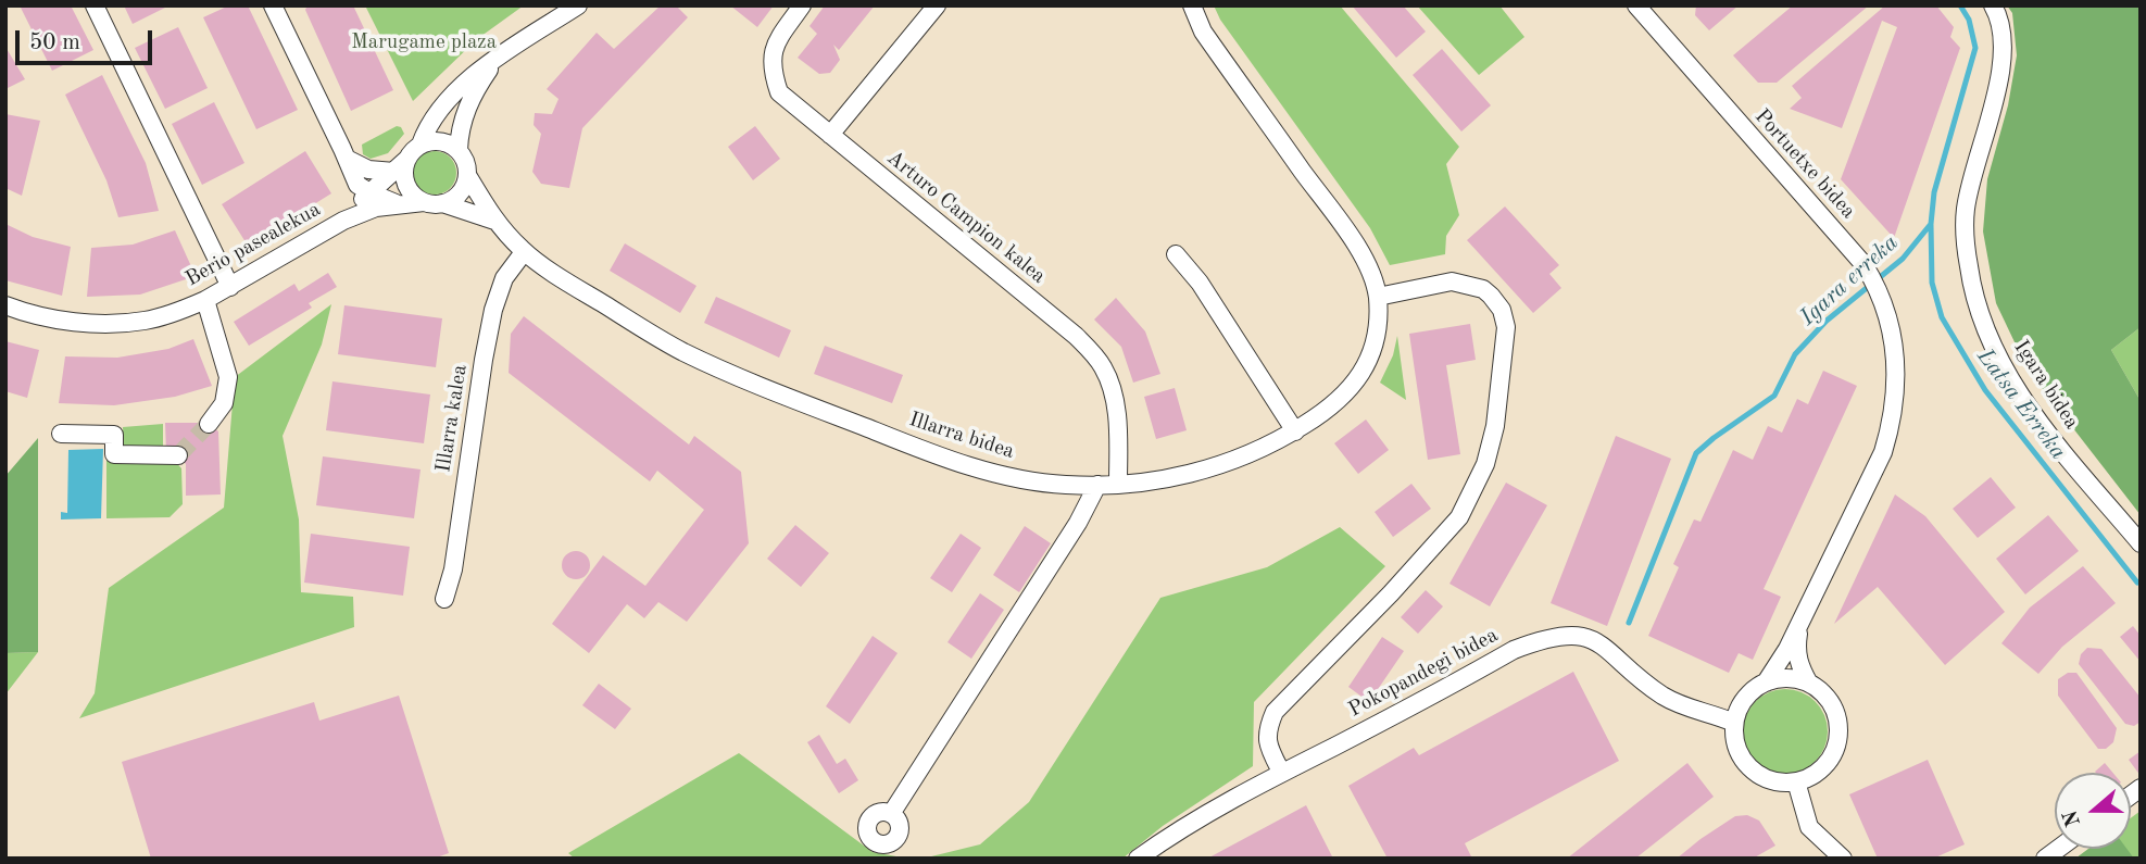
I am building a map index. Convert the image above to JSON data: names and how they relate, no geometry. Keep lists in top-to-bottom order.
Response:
{
  "streets": {
    "street": [
      "Portuetxe bidea",
      "Arturo Campion kalea",
      "Berio pasealekua",
      "Igara bidea",
      "Illarra kalea",
      "Illarra bidea",
      "Pokopandegi bidea"
    ]
  },
  "crossings": [
    ["Portuetxe bidea", "Pokopandegi bidea"],
    ["Arturo Campion kalea", "Illarra bidea"],
    ["Berio pasealekua", "Illarra bidea"],
    ["Illarra kalea", "Illarra bidea"]
  ],
  "water": ["Igara erreka", "Latsa Erreka"],
  "parks": ["Marugame plaza"],
  "scale_bar": "50 m",
  "north": "left"
}
